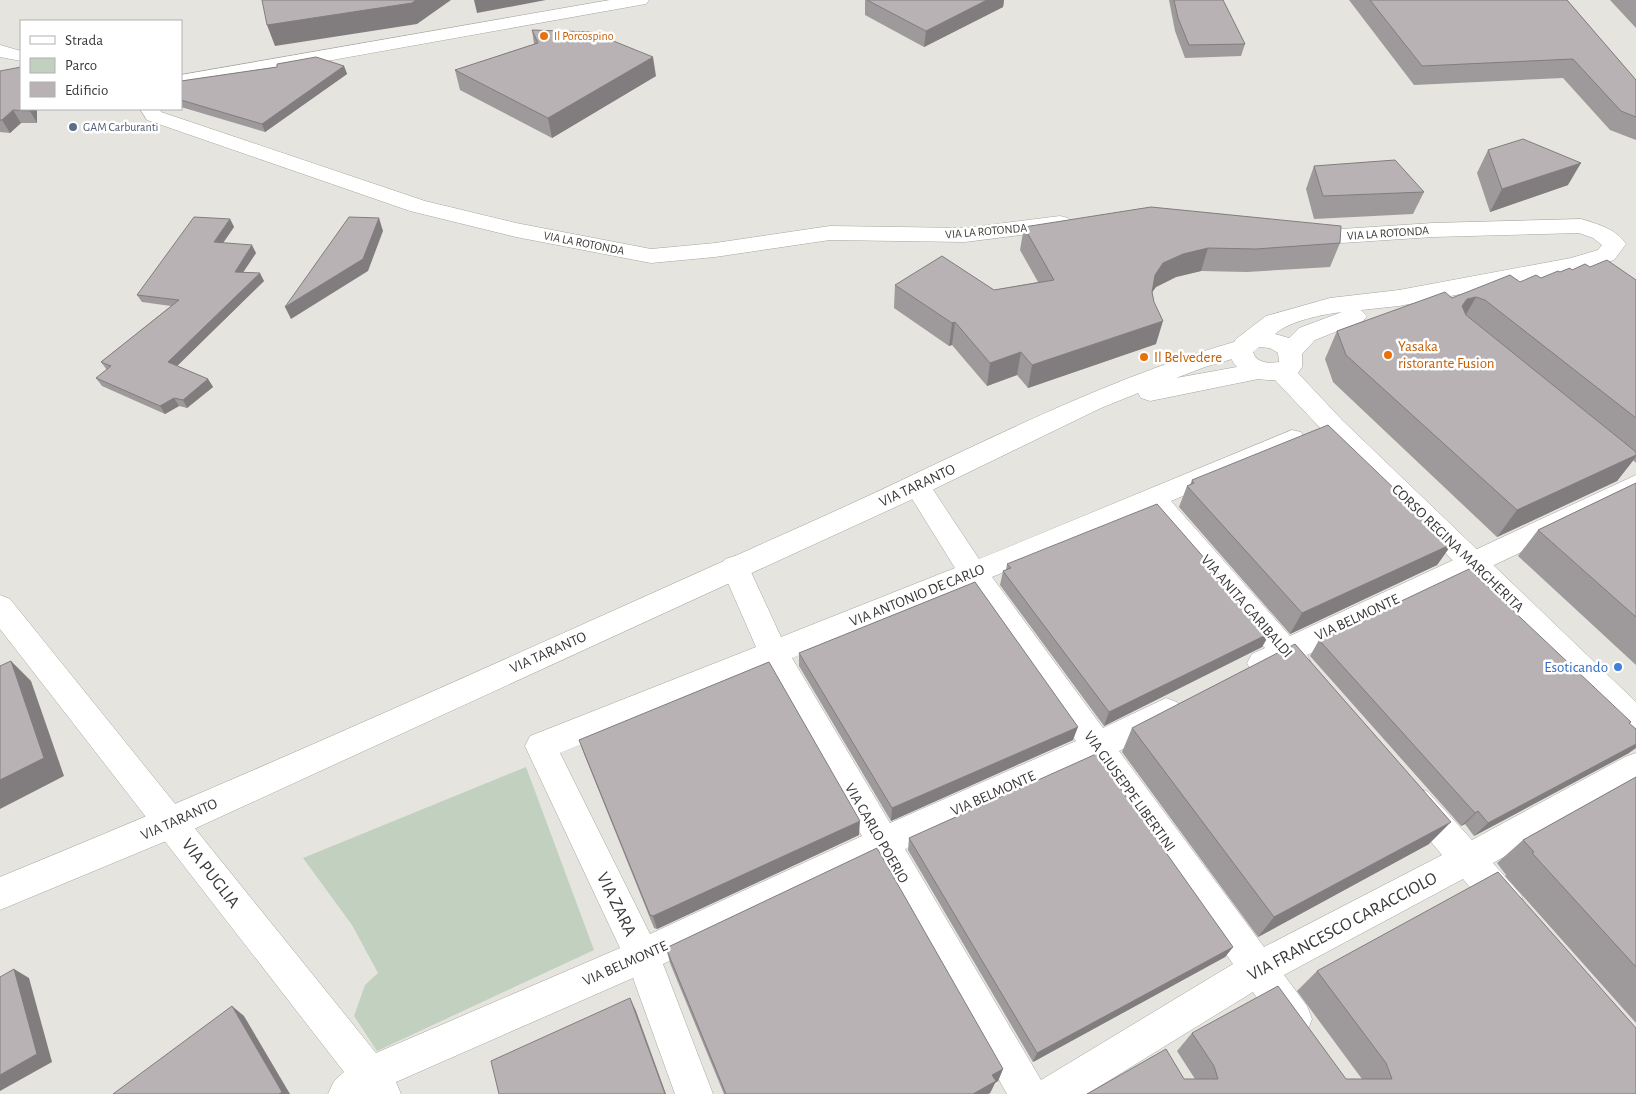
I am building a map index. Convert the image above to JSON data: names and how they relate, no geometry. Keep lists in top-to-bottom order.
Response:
{
  "streets": {
    "street": [
      "VIA LA ROTONDA",
      "VIA TARANTO",
      "CORSO REGINA MARGHERITA",
      "VIA ANTONIO DE CARLO",
      "VIA ANITA GARIBALDI",
      "VIA BELMONTE",
      "VIA GIUSEPPE LIBERTINI",
      "VIA CARLO POERIO",
      "VIA PUGLIA",
      "VIA ZARA",
      "VIA FRANCESCO CARACCIOLO"
    ]
  },
  "crossings": [
    ["VIA LA ROTONDA", "VIA TARANTO"],
    ["VIA LA ROTONDA", "CORSO REGINA MARGHERITA"],
    ["VIA TARANTO", "CORSO REGINA MARGHERITA"],
    ["VIA TARANTO", "VIA GIUSEPPE LIBERTINI"],
    ["VIA TARANTO", "VIA CARLO POERIO"],
    ["VIA TARANTO", "VIA PUGLIA"],
    ["CORSO REGINA MARGHERITA", "VIA BELMONTE"],
    ["VIA ANTONIO DE CARLO", "VIA ANITA GARIBALDI"],
    ["VIA ANTONIO DE CARLO", "VIA GIUSEPPE LIBERTINI"],
    ["VIA ANTONIO DE CARLO", "VIA CARLO POERIO"],
    ["VIA ANTONIO DE CARLO", "VIA ZARA"],
    ["VIA ANITA GARIBALDI", "VIA BELMONTE"],
    ["VIA BELMONTE", "VIA GIUSEPPE LIBERTINI"],
    ["VIA BELMONTE", "VIA CARLO POERIO"],
    ["VIA BELMONTE", "VIA PUGLIA"],
    ["VIA BELMONTE", "VIA ZARA"],
    ["VIA GIUSEPPE LIBERTINI", "VIA FRANCESCO CARACCIOLO"]
  ],
  "places": [
    "Il Porcospino",
    "GAM Carburanti",
    "Yasaka ristorante Fusion",
    "Il Belvedere",
    "Esoticando"
  ],
  "legend": ["Strada", "Parco", "Edificio"]
}
